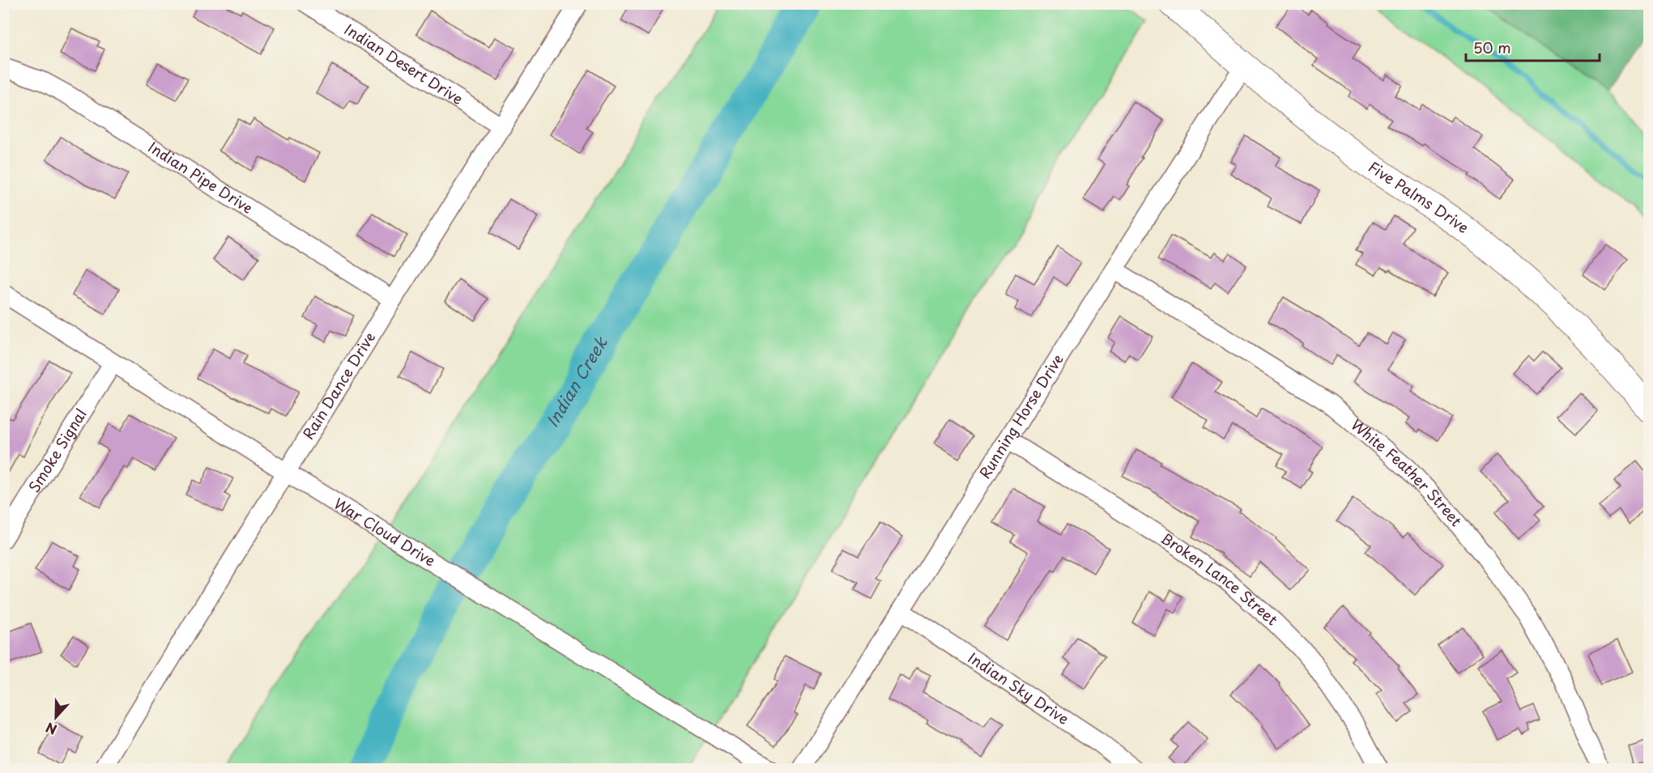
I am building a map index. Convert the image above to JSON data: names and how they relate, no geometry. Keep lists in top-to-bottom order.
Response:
{
  "streets": {
    "street": [
      "Indian Desert Drive",
      "Indian Pipe Drive",
      "Five Palms Drive",
      "Rain Dance Drive",
      "Running Horse Drive",
      "Smoke Signal",
      "White Feather Street",
      "War Cloud Drive",
      "Broken Lance Street",
      "Indian Sky Drive"
    ]
  },
  "crossings": [
    ["Indian Desert Drive", "Rain Dance Drive"],
    ["Indian Pipe Drive", "Rain Dance Drive"],
    ["Five Palms Drive", "Running Horse Drive"],
    ["Rain Dance Drive", "War Cloud Drive"],
    ["Running Horse Drive", "White Feather Street"],
    ["Running Horse Drive", "Broken Lance Street"],
    ["Running Horse Drive", "Indian Sky Drive"],
    ["Smoke Signal", "War Cloud Drive"]
  ],
  "water": ["Indian Creek"],
  "scale_bar": "50 m",
  "north": "bottom"
}
